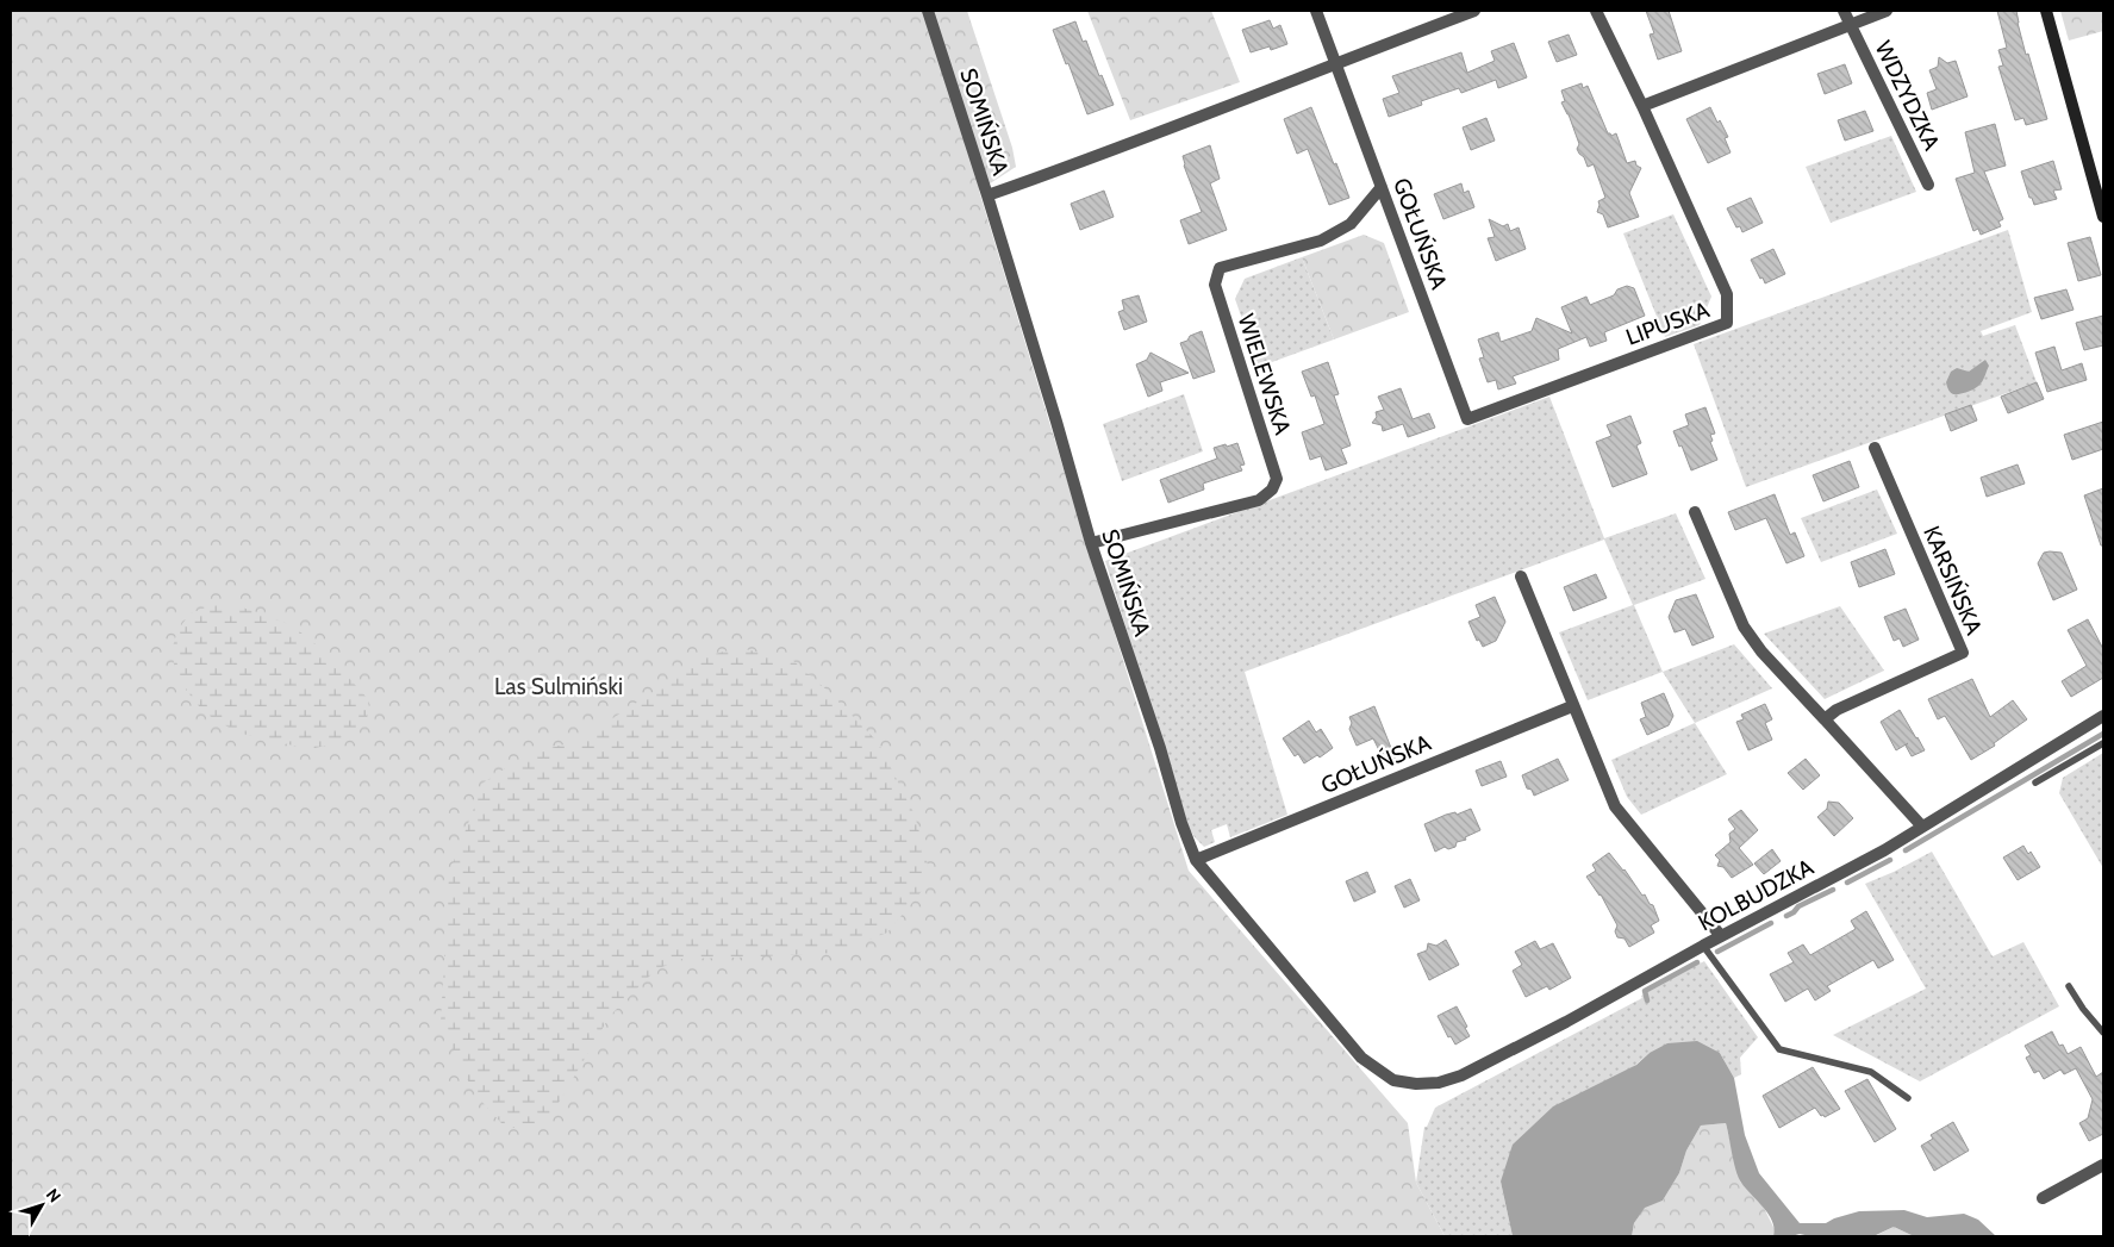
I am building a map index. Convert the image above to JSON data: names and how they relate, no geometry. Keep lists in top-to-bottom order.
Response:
{
  "streets": {
    "street": [
      "WDZYDZKA",
      "SOMIŃSKA",
      "GOŁUŃSKA",
      "LIPUSKA",
      "WIELEWSKA",
      "KARSIŃSKA",
      "KOLBUDZKA"
    ]
  },
  "crossings": [
    ["SOMIŃSKA", "GOŁUŃSKA"],
    ["SOMIŃSKA", "WIELEWSKA"],
    ["SOMIŃSKA", "KOLBUDZKA"],
    ["GOŁUŃSKA", "LIPUSKA"],
    ["GOŁUŃSKA", "WIELEWSKA"]
  ],
  "parks": ["Las Sulmiński"],
  "north": "top right"
}
